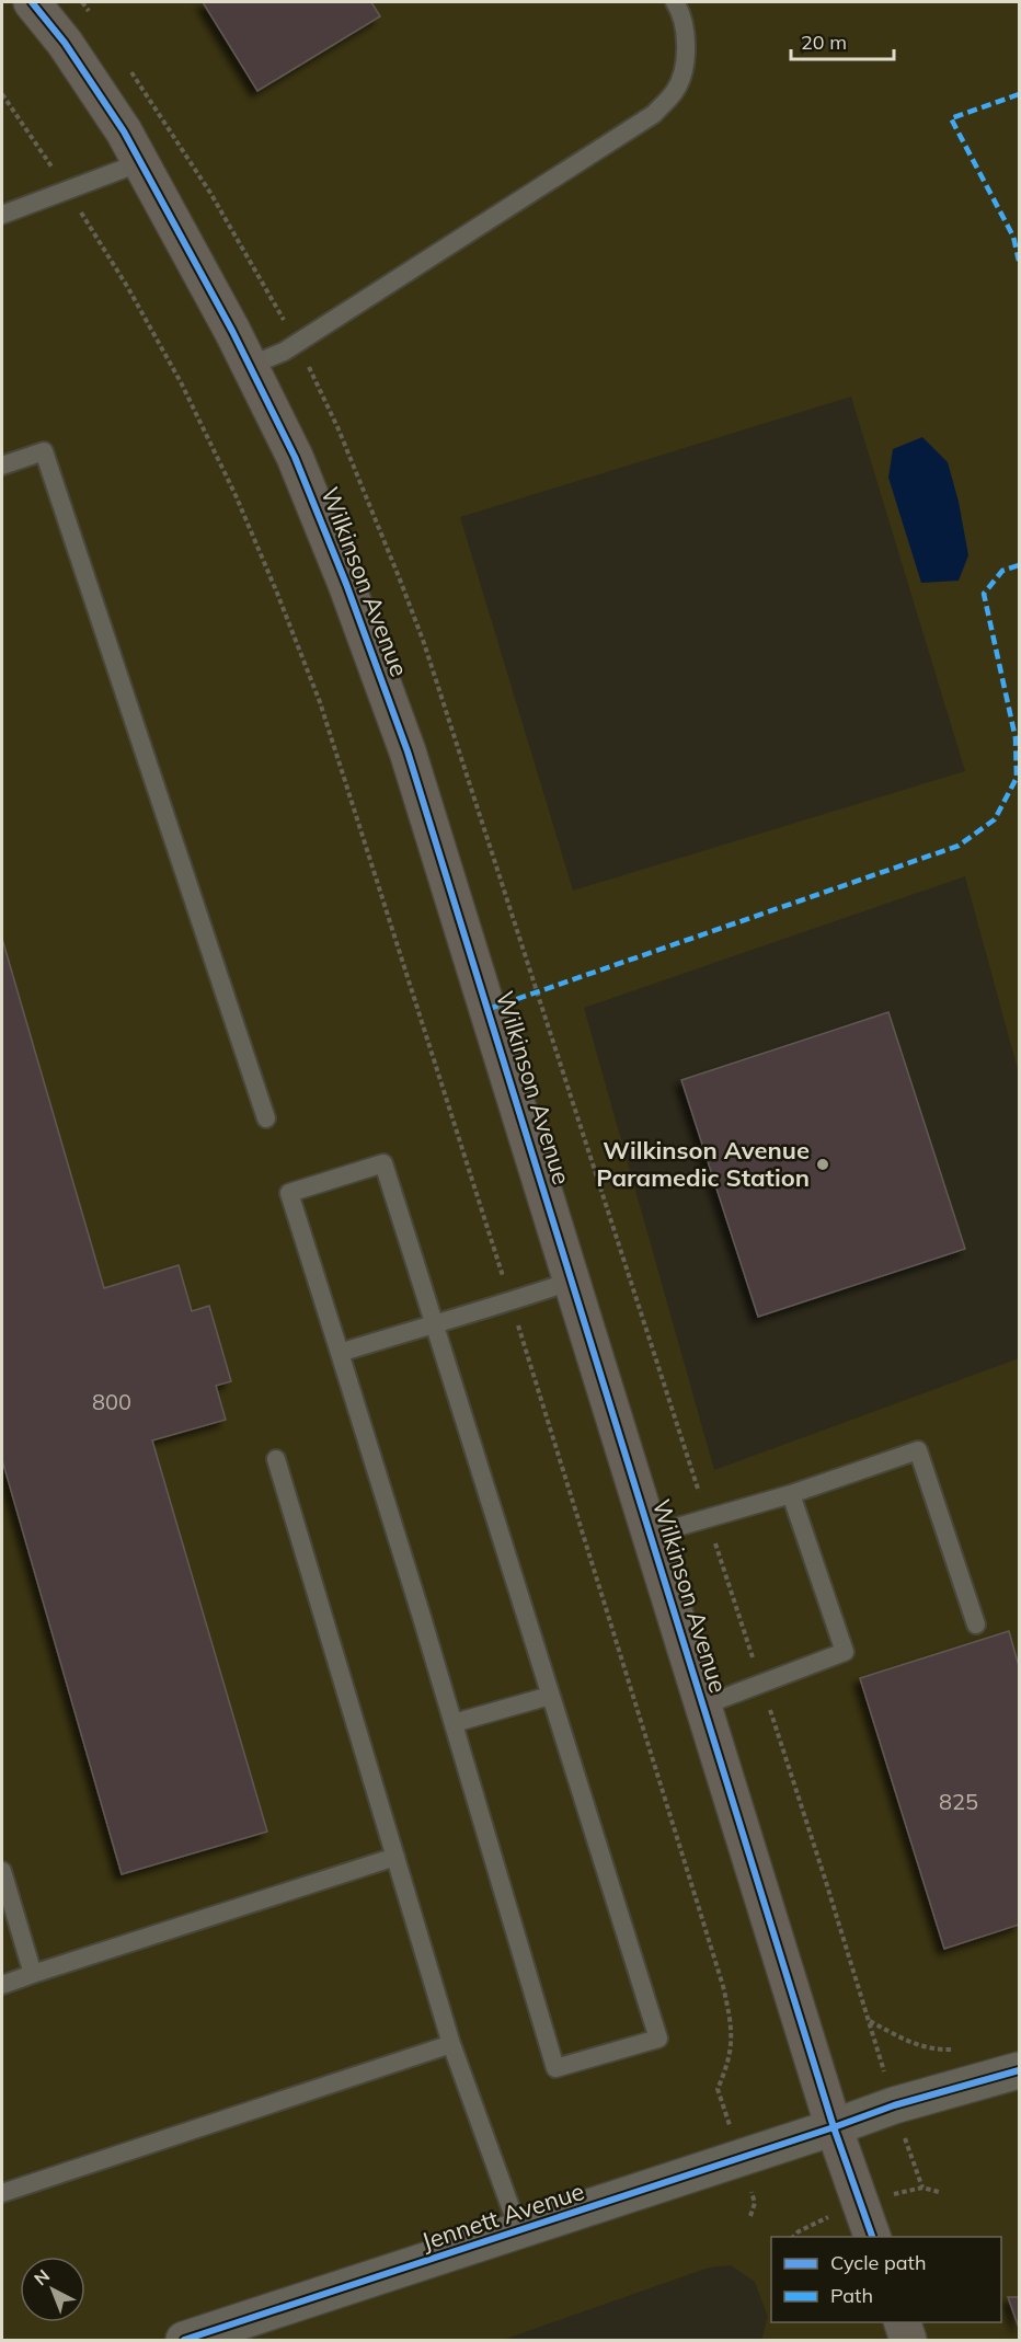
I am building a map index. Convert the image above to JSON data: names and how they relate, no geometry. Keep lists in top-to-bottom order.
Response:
{
  "streets": {
    "street": ["Wilkinson Avenue", "Jennett Avenue"]
  },
  "crossings": [
    ["Wilkinson Avenue", "Jennett Avenue"]
  ],
  "places": ["Wilkinson Avenue Paramedic Station"],
  "house_numbers": ["800", "825"],
  "legend": ["Cycle path", "Path"],
  "scale_bar": "20 m",
  "north": "top left"
}
